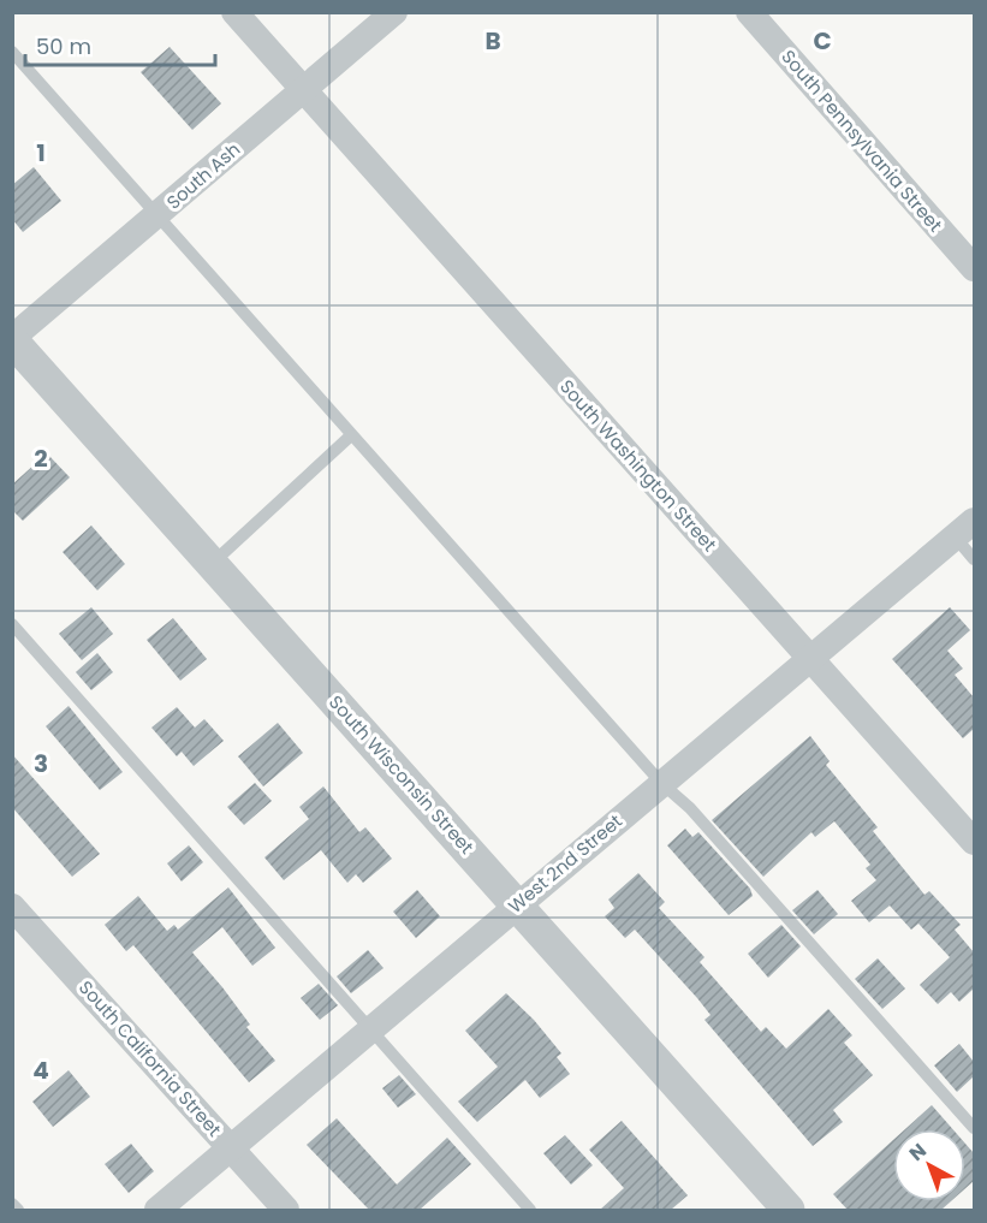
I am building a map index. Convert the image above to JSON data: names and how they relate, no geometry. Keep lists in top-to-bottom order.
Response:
{
  "streets": {
    "street": [
      "South Pennsylvania Street",
      "South Ash",
      "South Washington Street",
      "South Wisconsin Street",
      "West 2nd Street",
      "South California Street"
    ]
  },
  "crossings": [
    ["South Ash", "South Washington Street"],
    ["South Ash", "South Wisconsin Street"],
    ["South Washington Street", "West 2nd Street"],
    ["South Wisconsin Street", "West 2nd Street"],
    ["West 2nd Street", "South California Street"]
  ],
  "scale_bar": "50 m",
  "north": "top left",
  "grid": {
    "columns": ["B", "C"],
    "rows": [
      "1",
      "2",
      "3",
      "4"
    ]
  }
}
